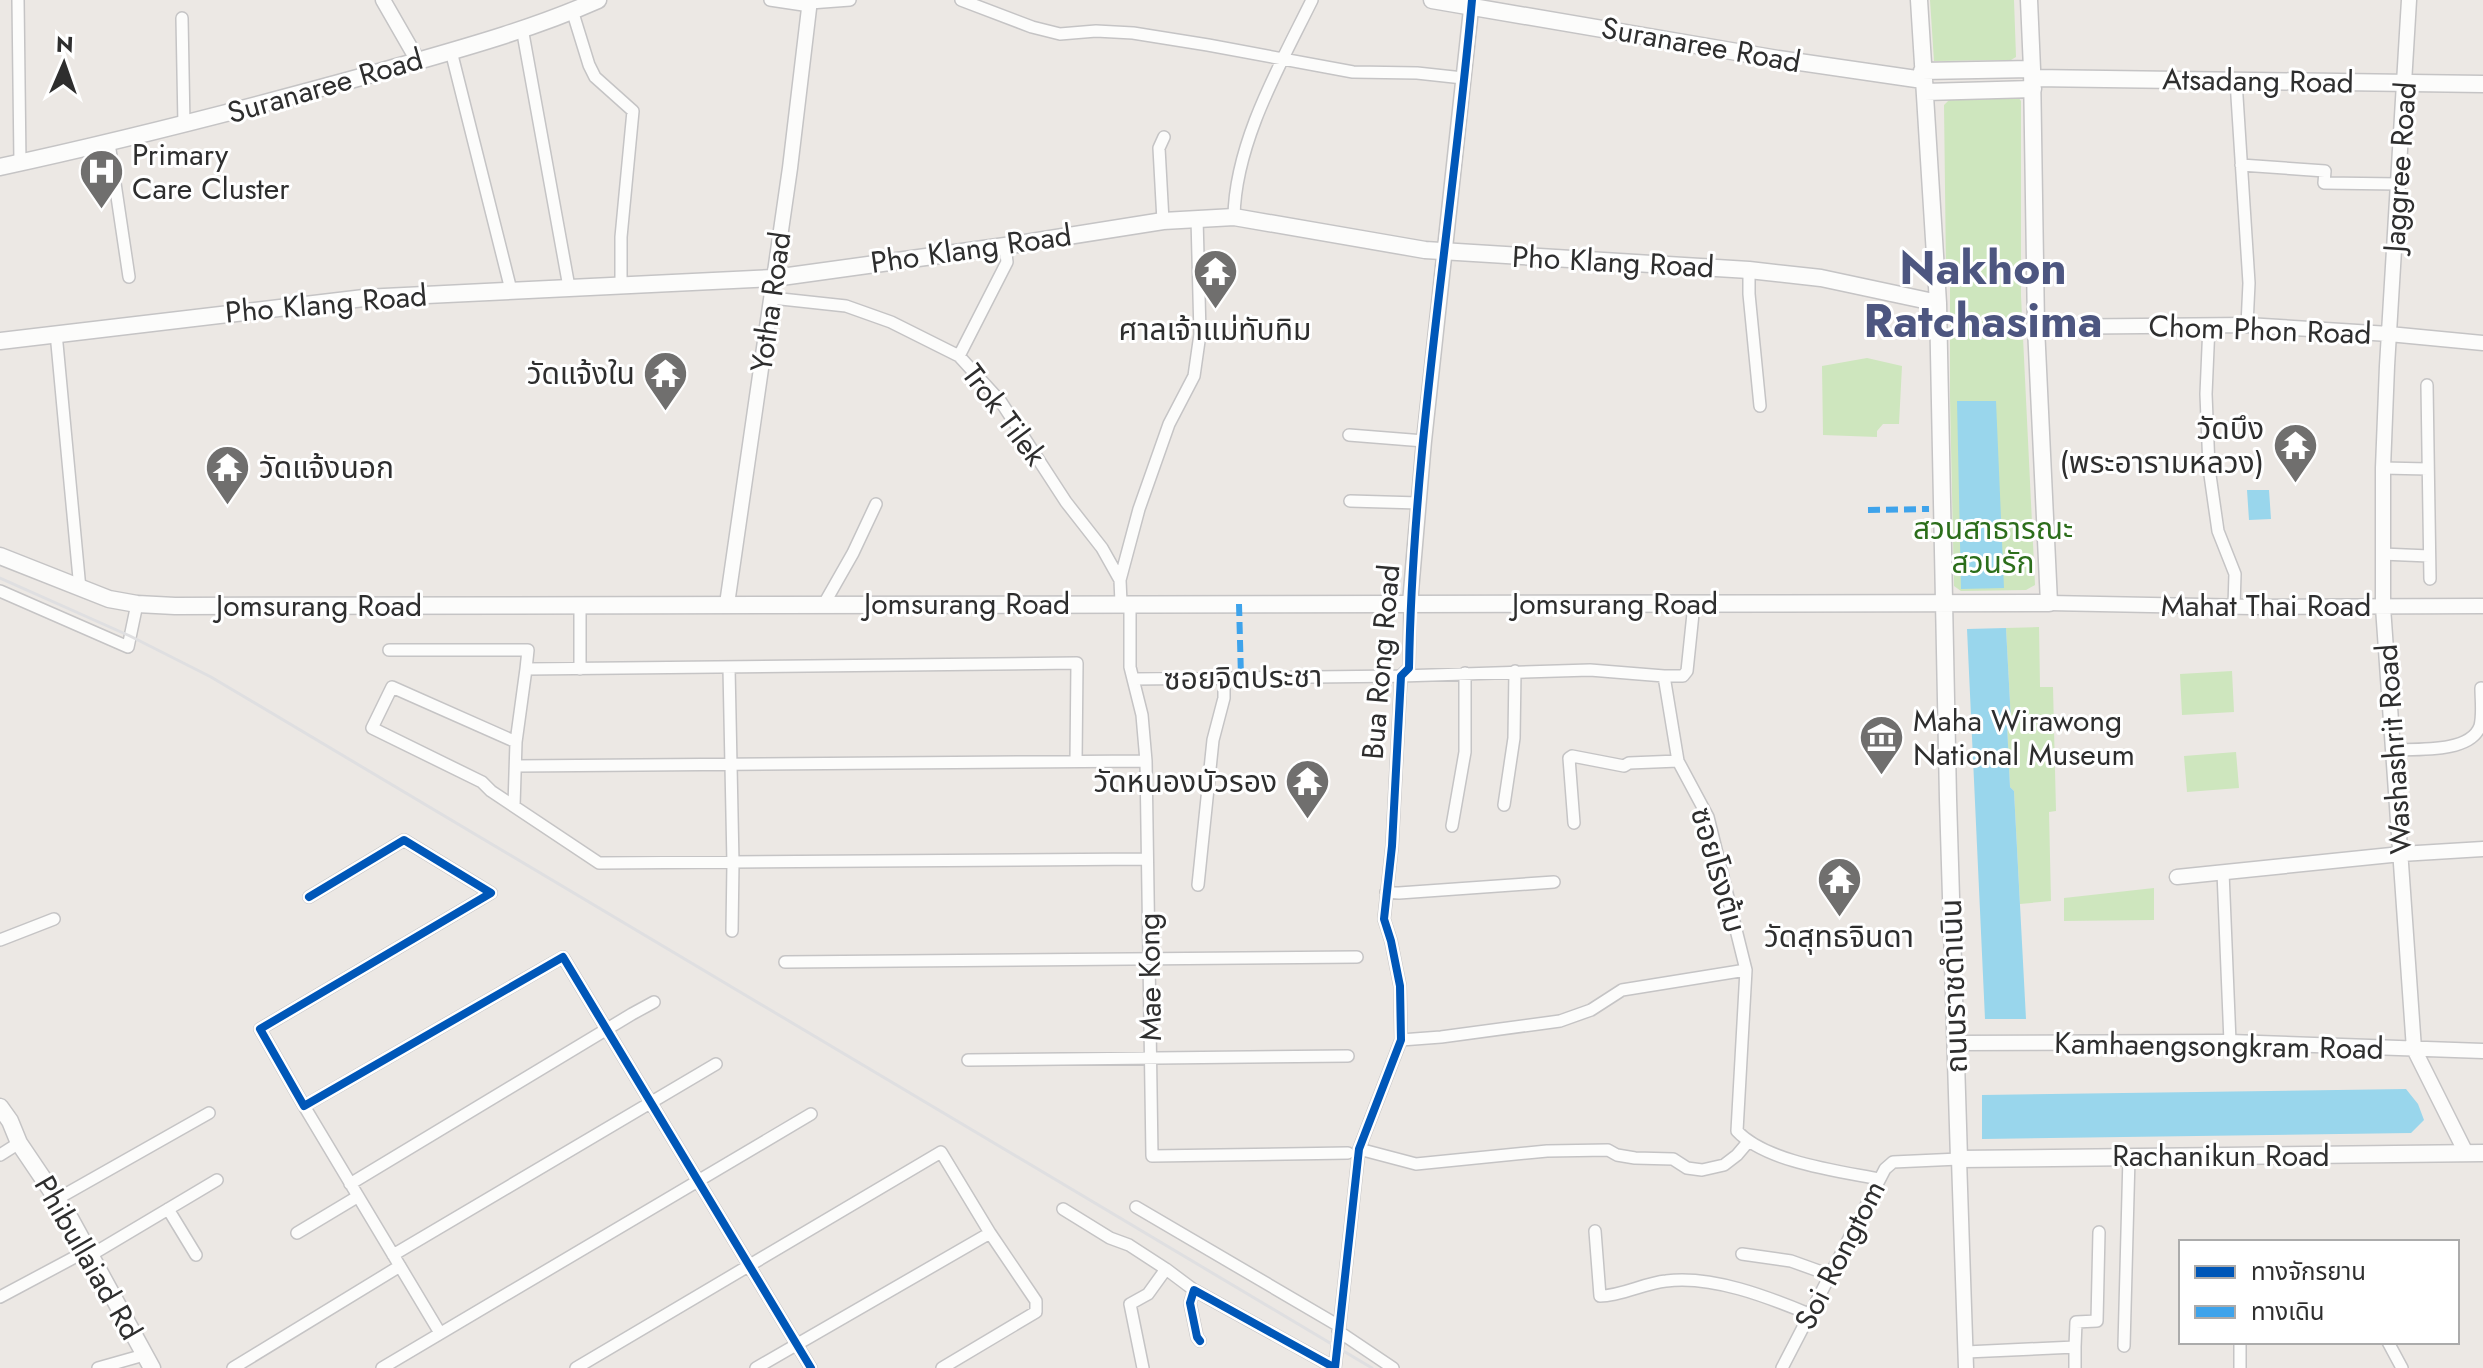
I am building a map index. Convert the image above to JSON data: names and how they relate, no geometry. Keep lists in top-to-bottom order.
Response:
{
  "streets": {
    "main road": [
      "Suranaree Road",
      "Atsadang Road",
      "Pho Klang Road",
      "Jomsurang Road",
      "ถนนราชดำเนิน",
      "Rachanikun Road",
      "Phibullaiad Rd"
    ],
    "street": [
      "Jaggree Road",
      "Yotha Road",
      "Chom Phon Road",
      "Trok Tilek",
      "Mahat Thai Road",
      "Bua Rong Road",
      "ซอยจิตประชา",
      "Washashrit Road",
      "ซอยโรงต้ม",
      "Mae Kong",
      "Kamhaengsongkram Road",
      "Soi Rongtom"
    ]
  },
  "crossings": [
    ["Suranaree Road", "Atsadang Road"],
    ["Suranaree Road", "Bua Rong Road"],
    ["Suranaree Road", "ถนนราชดำเนิน"],
    ["Atsadang Road", "Jaggree Road"],
    ["Jaggree Road", "Chom Phon Road"],
    ["Jaggree Road", "Washashrit Road"],
    ["Pho Klang Road", "Yotha Road"],
    ["Pho Klang Road", "Bua Rong Road"],
    ["Pho Klang Road", "ถนนราชดำเนิน"],
    ["Yotha Road", "Trok Tilek"],
    ["Yotha Road", "Jomsurang Road"],
    ["Chom Phon Road", "Washashrit Road"],
    ["Trok Tilek", "Jomsurang Road"],
    ["Trok Tilek", "Mae Kong"],
    ["Jomsurang Road", "Mahat Thai Road"],
    ["Jomsurang Road", "Bua Rong Road"],
    ["Jomsurang Road", "Mae Kong"],
    ["Jomsurang Road", "ถนนราชดำเนิน"],
    ["Mahat Thai Road", "Washashrit Road"],
    ["Bua Rong Road", "ซอยจิตประชา"],
    ["Bua Rong Road", "Mae Kong"],
    ["ซอยจิตประชา", "Mae Kong"],
    ["Washashrit Road", "Kamhaengsongkram Road"],
    ["Washashrit Road", "Rachanikun Road"],
    ["ถนนราชดำเนิน", "Kamhaengsongkram Road"],
    ["ถนนราชดำเนิน", "Rachanikun Road"],
    ["ถนนราชดำเนิน", "Soi Rongtom"],
    ["Rachanikun Road", "Soi Rongtom"]
  ],
  "districts": ["Nakhon Ratchasima"],
  "parks": ["สวนสาธารณะ สวนรัก"],
  "places": {
    "hospital": ["Primary Care Cluster"],
    "temple": [
      "ศาลเจ้าแม่ทับทิม",
      "วัดแจ้งใน",
      "วัดบึง (พระอารามหลวง)",
      "วัดแจ้งนอก",
      "วัดหนองบัวรอง",
      "วัดสุทธจินดา"
    ],
    "museum": ["Maha Wirawong National Museum"]
  },
  "legend": ["ทางจักรยาน", "ทางเดิน"],
  "north": "top"
}
